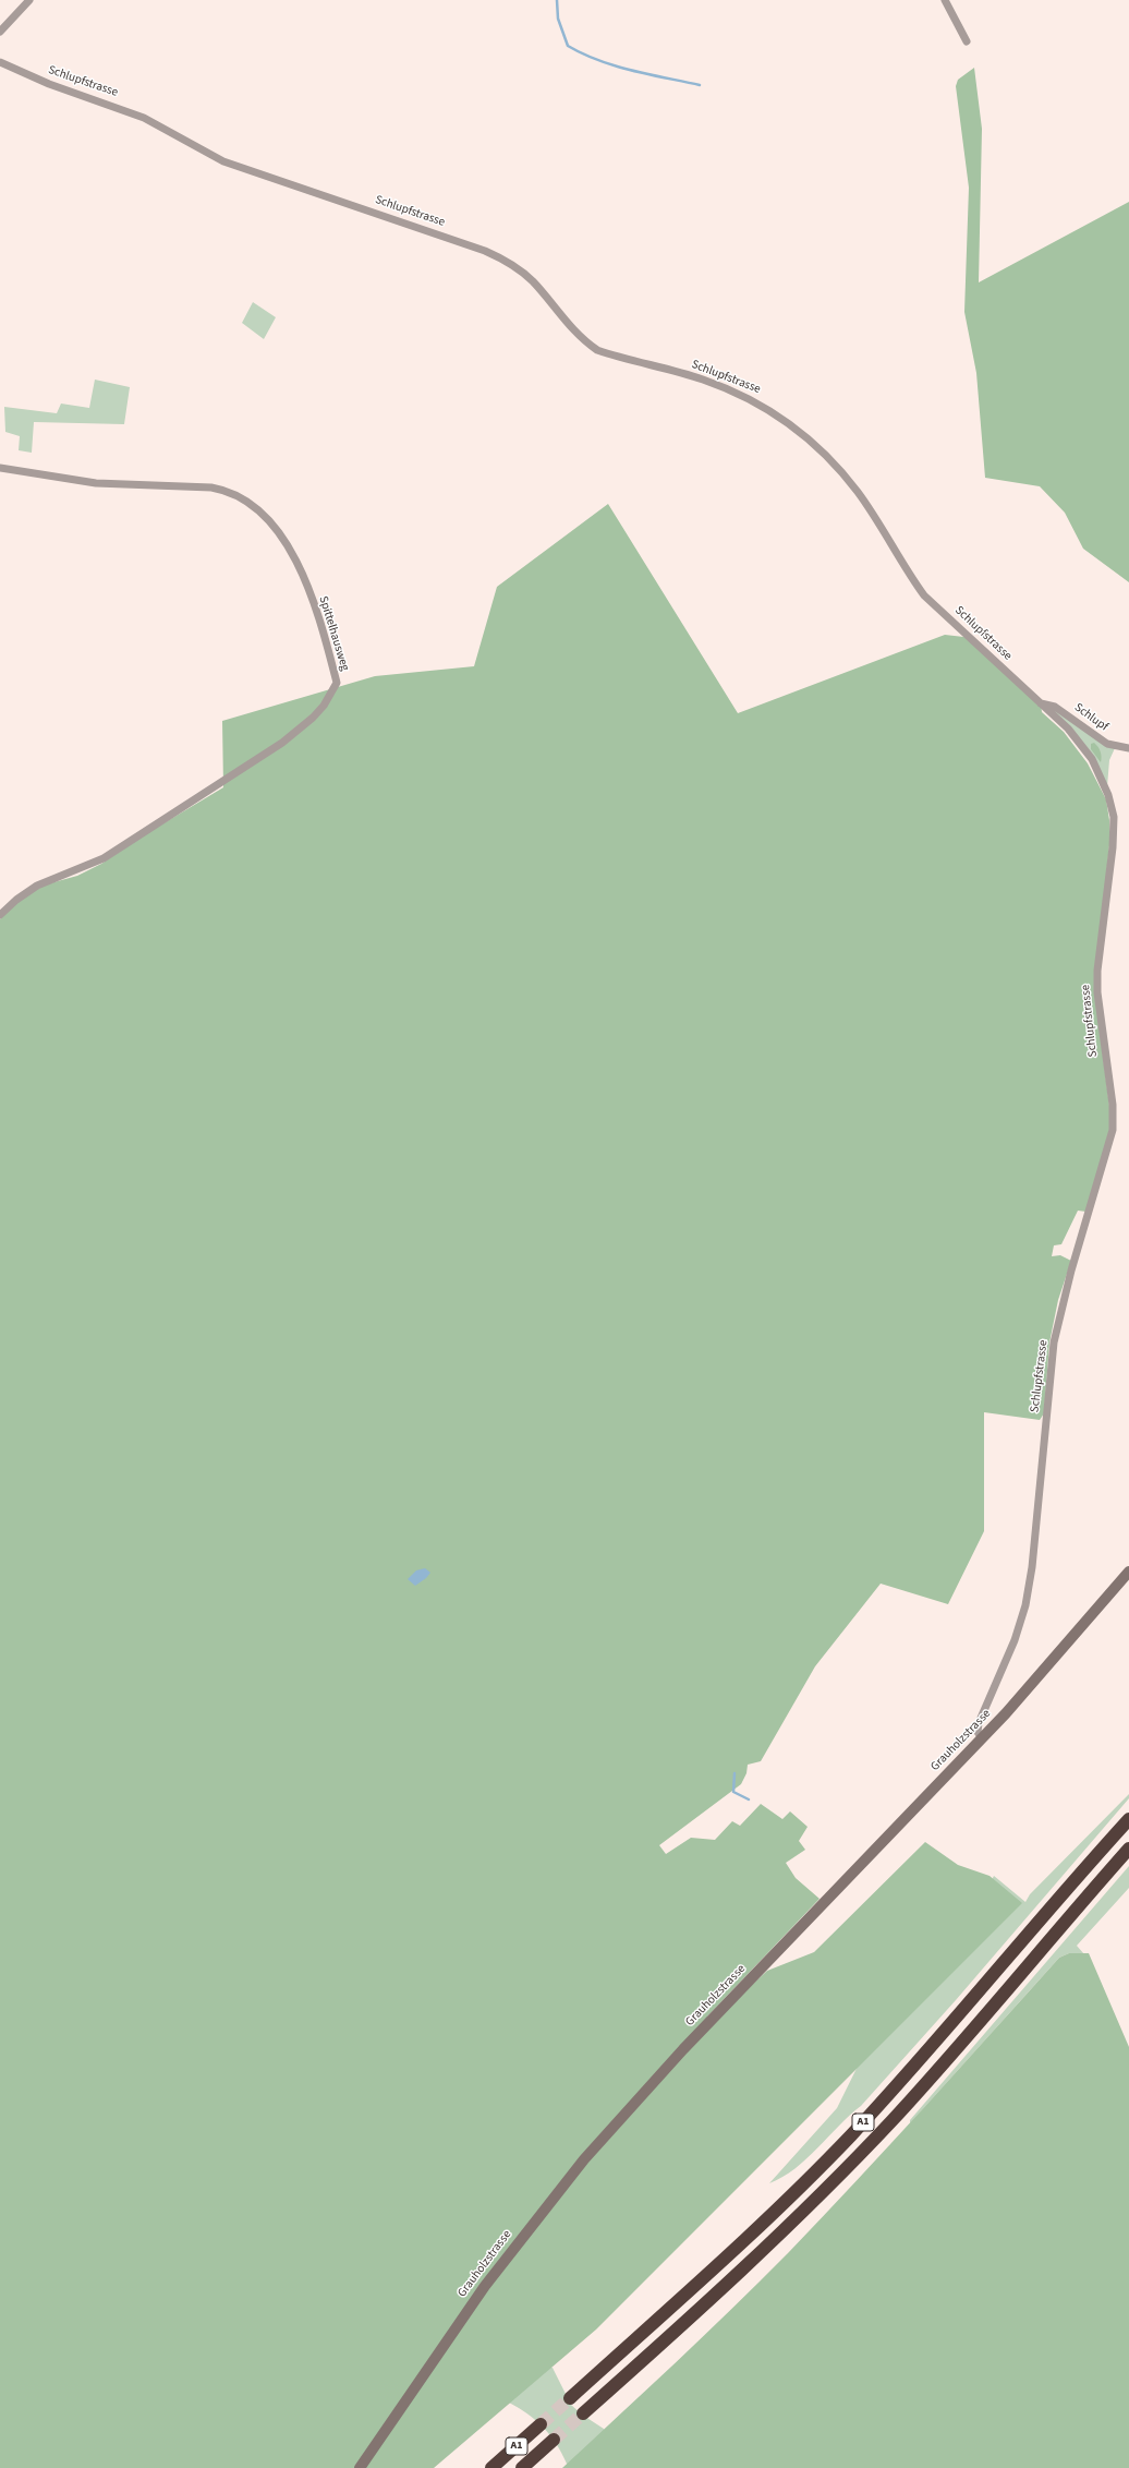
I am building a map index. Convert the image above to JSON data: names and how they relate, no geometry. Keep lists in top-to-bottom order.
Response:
{
  "streets": {
    "highway": ["A1"],
    "street": [
      "Schlupfstrasse",
      "Spittelhausweg",
      "Schlupf",
      "Grauholzstrasse"
    ]
  },
  "crossings": [
    ["Schlupfstrasse", "Schlupf"],
    ["Schlupfstrasse", "Grauholzstrasse"]
  ]
}
